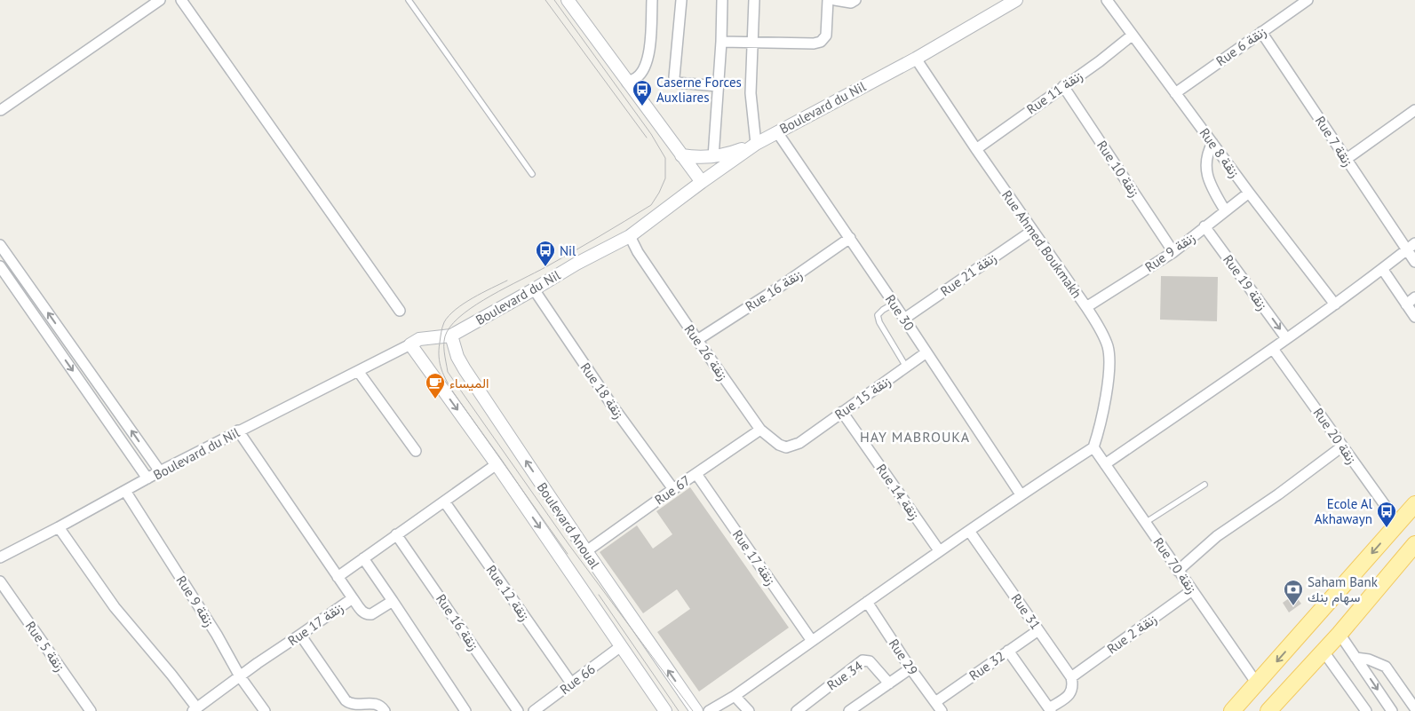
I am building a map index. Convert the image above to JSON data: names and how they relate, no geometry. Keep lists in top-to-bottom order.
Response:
{
  "streets": {
    "street": [
      "Rue 6 زنقة",
      "Rue 11 زنقة",
      "Boulevard du Nil",
      "Rue 7 زنقة",
      "Rue 8 زنقة",
      "Rue 10 زنقة",
      "Rue Ahmed Boukmakh",
      "Rue 9 زنقة",
      "Rue 21 زنقة",
      "Rue 19 زنقة",
      "Rue 16 زنقة",
      "Rue 30",
      "Rue 26 زنقة",
      "Rue 18 زنقة",
      "Rue 15 زنقة",
      "Rue 20 زنقة",
      "Rue 67",
      "Rue 14 زنقة",
      "Boulevard Anoual",
      "Rue 17 زنقة",
      "Rue 70 زنقة",
      "Rue 12 زنقة",
      "Rue 31",
      "Rue 2 زنقة",
      "Rue 5 زنقة",
      "Rue 29",
      "Rue 32",
      "Rue 34",
      "Rue 66"
    ]
  },
  "crossings": [
    ["Rue 6 زنقة", "Rue 7 زنقة"],
    ["Rue 6 زنقة", "Rue 8 زنقة"],
    ["Rue 11 زنقة", "Rue 8 زنقة"],
    ["Rue 11 زنقة", "Rue 10 زنقة"],
    ["Rue 11 زنقة", "Rue Ahmed Boukmakh"],
    ["Boulevard du Nil", "Rue Ahmed Boukmakh"],
    ["Boulevard du Nil", "Rue 9 زنقة"],
    ["Boulevard du Nil", "Rue 30"],
    ["Boulevard du Nil", "Rue 26 زنقة"],
    ["Boulevard du Nil", "Rue 18 زنقة"],
    ["Boulevard du Nil", "Boulevard Anoual"],
    ["Rue 8 زنقة", "Rue 9 زنقة"],
    ["Rue 10 زنقة", "Rue 9 زنقة"],
    ["Rue Ahmed Boukmakh", "Rue 9 زنقة"],
    ["Rue Ahmed Boukmakh", "Rue 21 زنقة"],
    ["Rue Ahmed Boukmakh", "Rue 70 زنقة"],
    ["Rue 9 زنقة", "Rue 19 زنقة"],
    ["Rue 9 زنقة", "Rue 17 زنقة"],
    ["Rue 21 زنقة", "Rue 30"],
    ["Rue 16 زنقة", "Rue 30"],
    ["Rue 16 زنقة", "Rue 26 زنقة"],
    ["Rue 30", "Rue 15 زنقة"],
    ["Rue 26 زنقة", "Rue 15 زنقة"],
    ["Rue 26 زنقة", "Rue 67"],
    ["Rue 18 زنقة", "Rue 67"],
    ["Rue 15 زنقة", "Rue 14 زنقة"],
    ["Rue 67", "Boulevard Anoual"],
    ["Rue 67", "Rue 17 زنقة"],
    ["Boulevard Anoual", "Rue 66"],
    ["Rue 70 زنقة", "Rue 2 زنقة"],
    ["Rue 12 زنقة", "Rue 66"],
    ["Rue 31", "Rue 2 زنقة"],
    ["Rue 31", "Rue 32"],
    ["Rue 29", "Rue 32"]
  ],
  "one_way": ["Rue 19 زنقة"],
  "districts": ["HAY MABROUKA"],
  "places": {
    "bus stop": ["Caserne Forces Auxliares", "Nil", "Ecole Al Akhawayn"],
    "cafe": ["الميساء"],
    "bank": ["Saham Bank سهام بنك"]
  }
}
